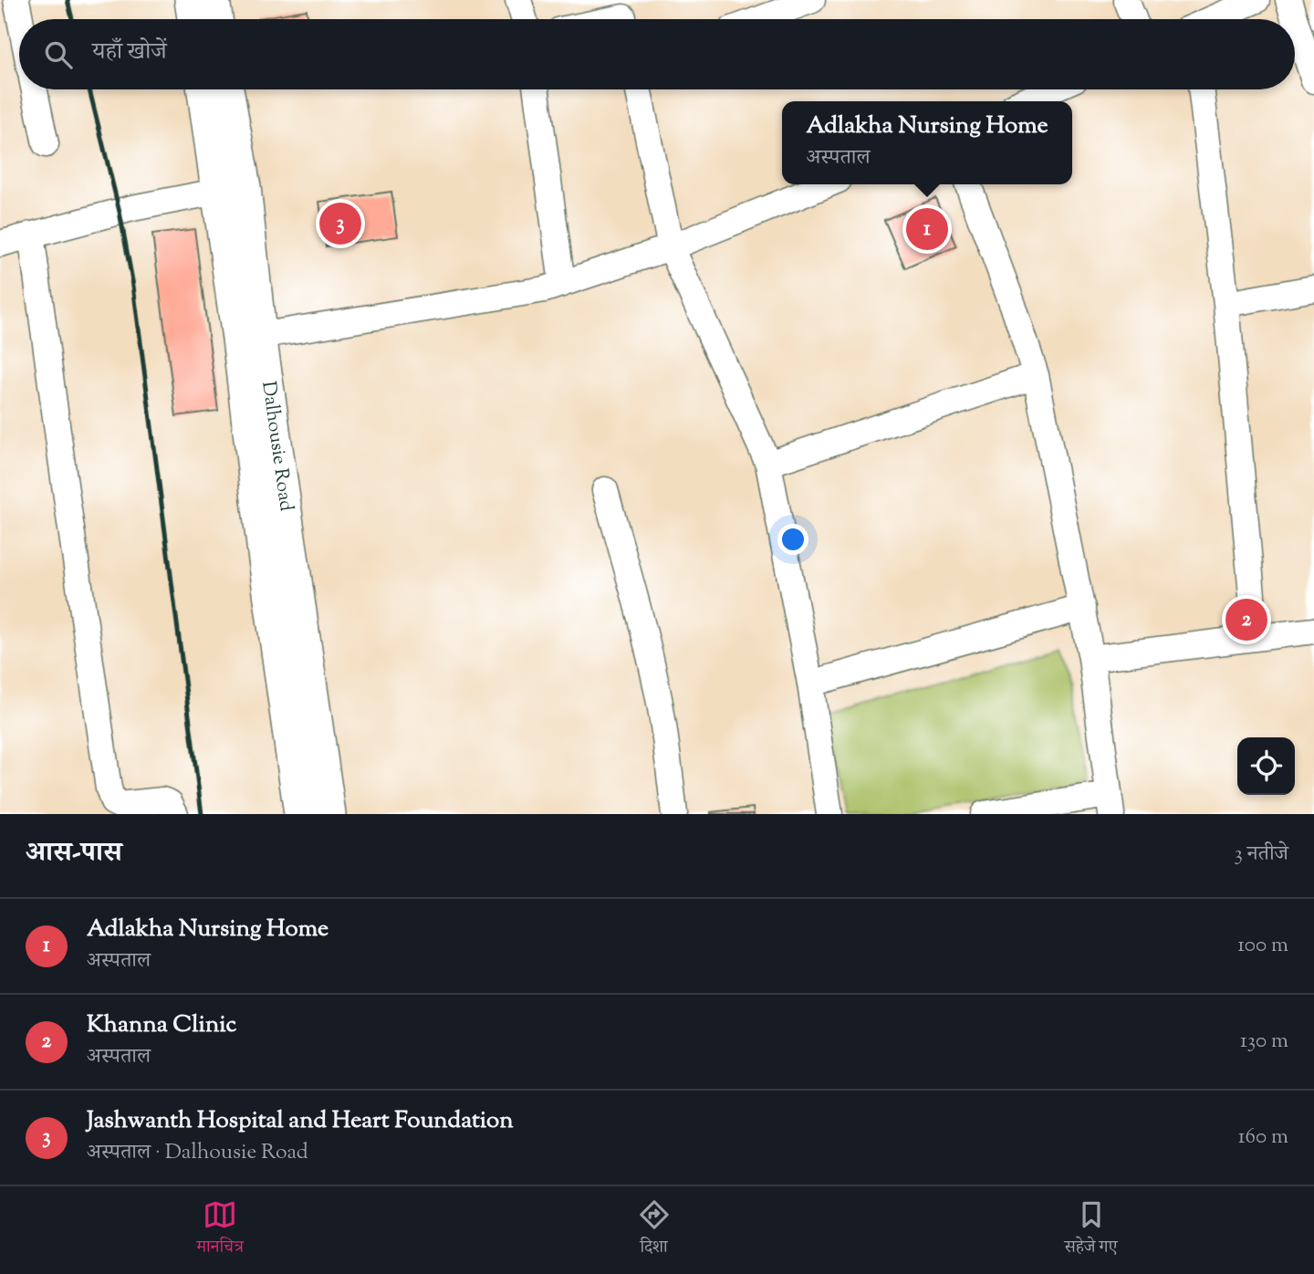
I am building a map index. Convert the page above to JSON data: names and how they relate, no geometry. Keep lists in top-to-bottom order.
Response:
{
  "streets": {
    "street": ["Dalhousie Road"]
  },
  "page": {
    "search": "यहाँ खोजें",
    "popup": ["Adlakha Nursing Home", "अस्पताल"],
    "pins": ["3", "1", "2"],
    "heading": ["आस-पास", "3 नतीजे"],
    "list": [
      {
        "mark": "1",
        "name": "Adlakha Nursing Home",
        "note": "अस्पताल",
        "value": "100 m"
      },
      {
        "mark": "2",
        "name": "Khanna Clinic",
        "note": "अस्पताल",
        "value": "130 m"
      },
      {
        "mark": "3",
        "name": "Jashwanth Hospital and Heart Foundation",
        "note": "अस्पताल · Dalhousie Road",
        "value": "160 m"
      }
    ],
    "nav": ["मानचित्र", "दिशा", "सहेजे गए"]
  }
}
